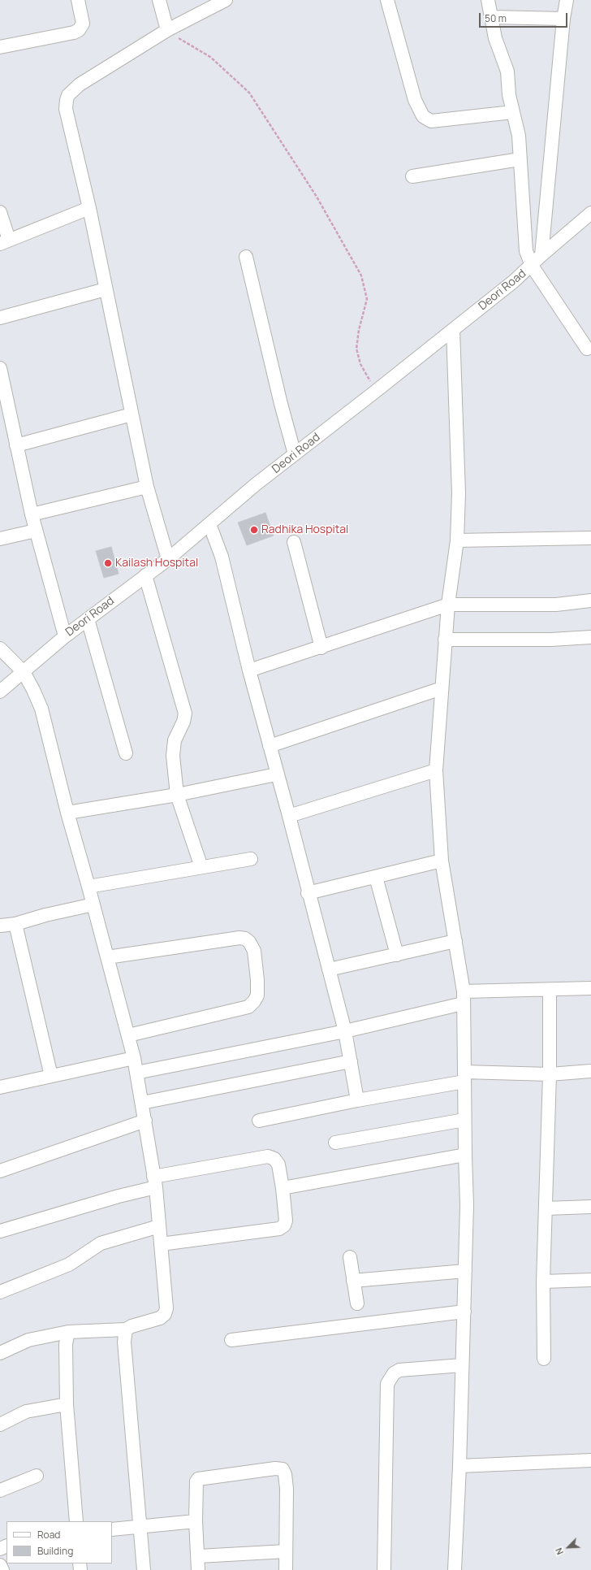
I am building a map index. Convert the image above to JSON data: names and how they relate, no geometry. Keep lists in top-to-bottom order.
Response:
{
  "streets": {
    "street": ["Deori Road"]
  },
  "places": ["Radhika Hospital", "Kailash Hospital"],
  "legend": ["Road", "Building"],
  "scale_bar": "50 m",
  "north": "bottom left"
}
